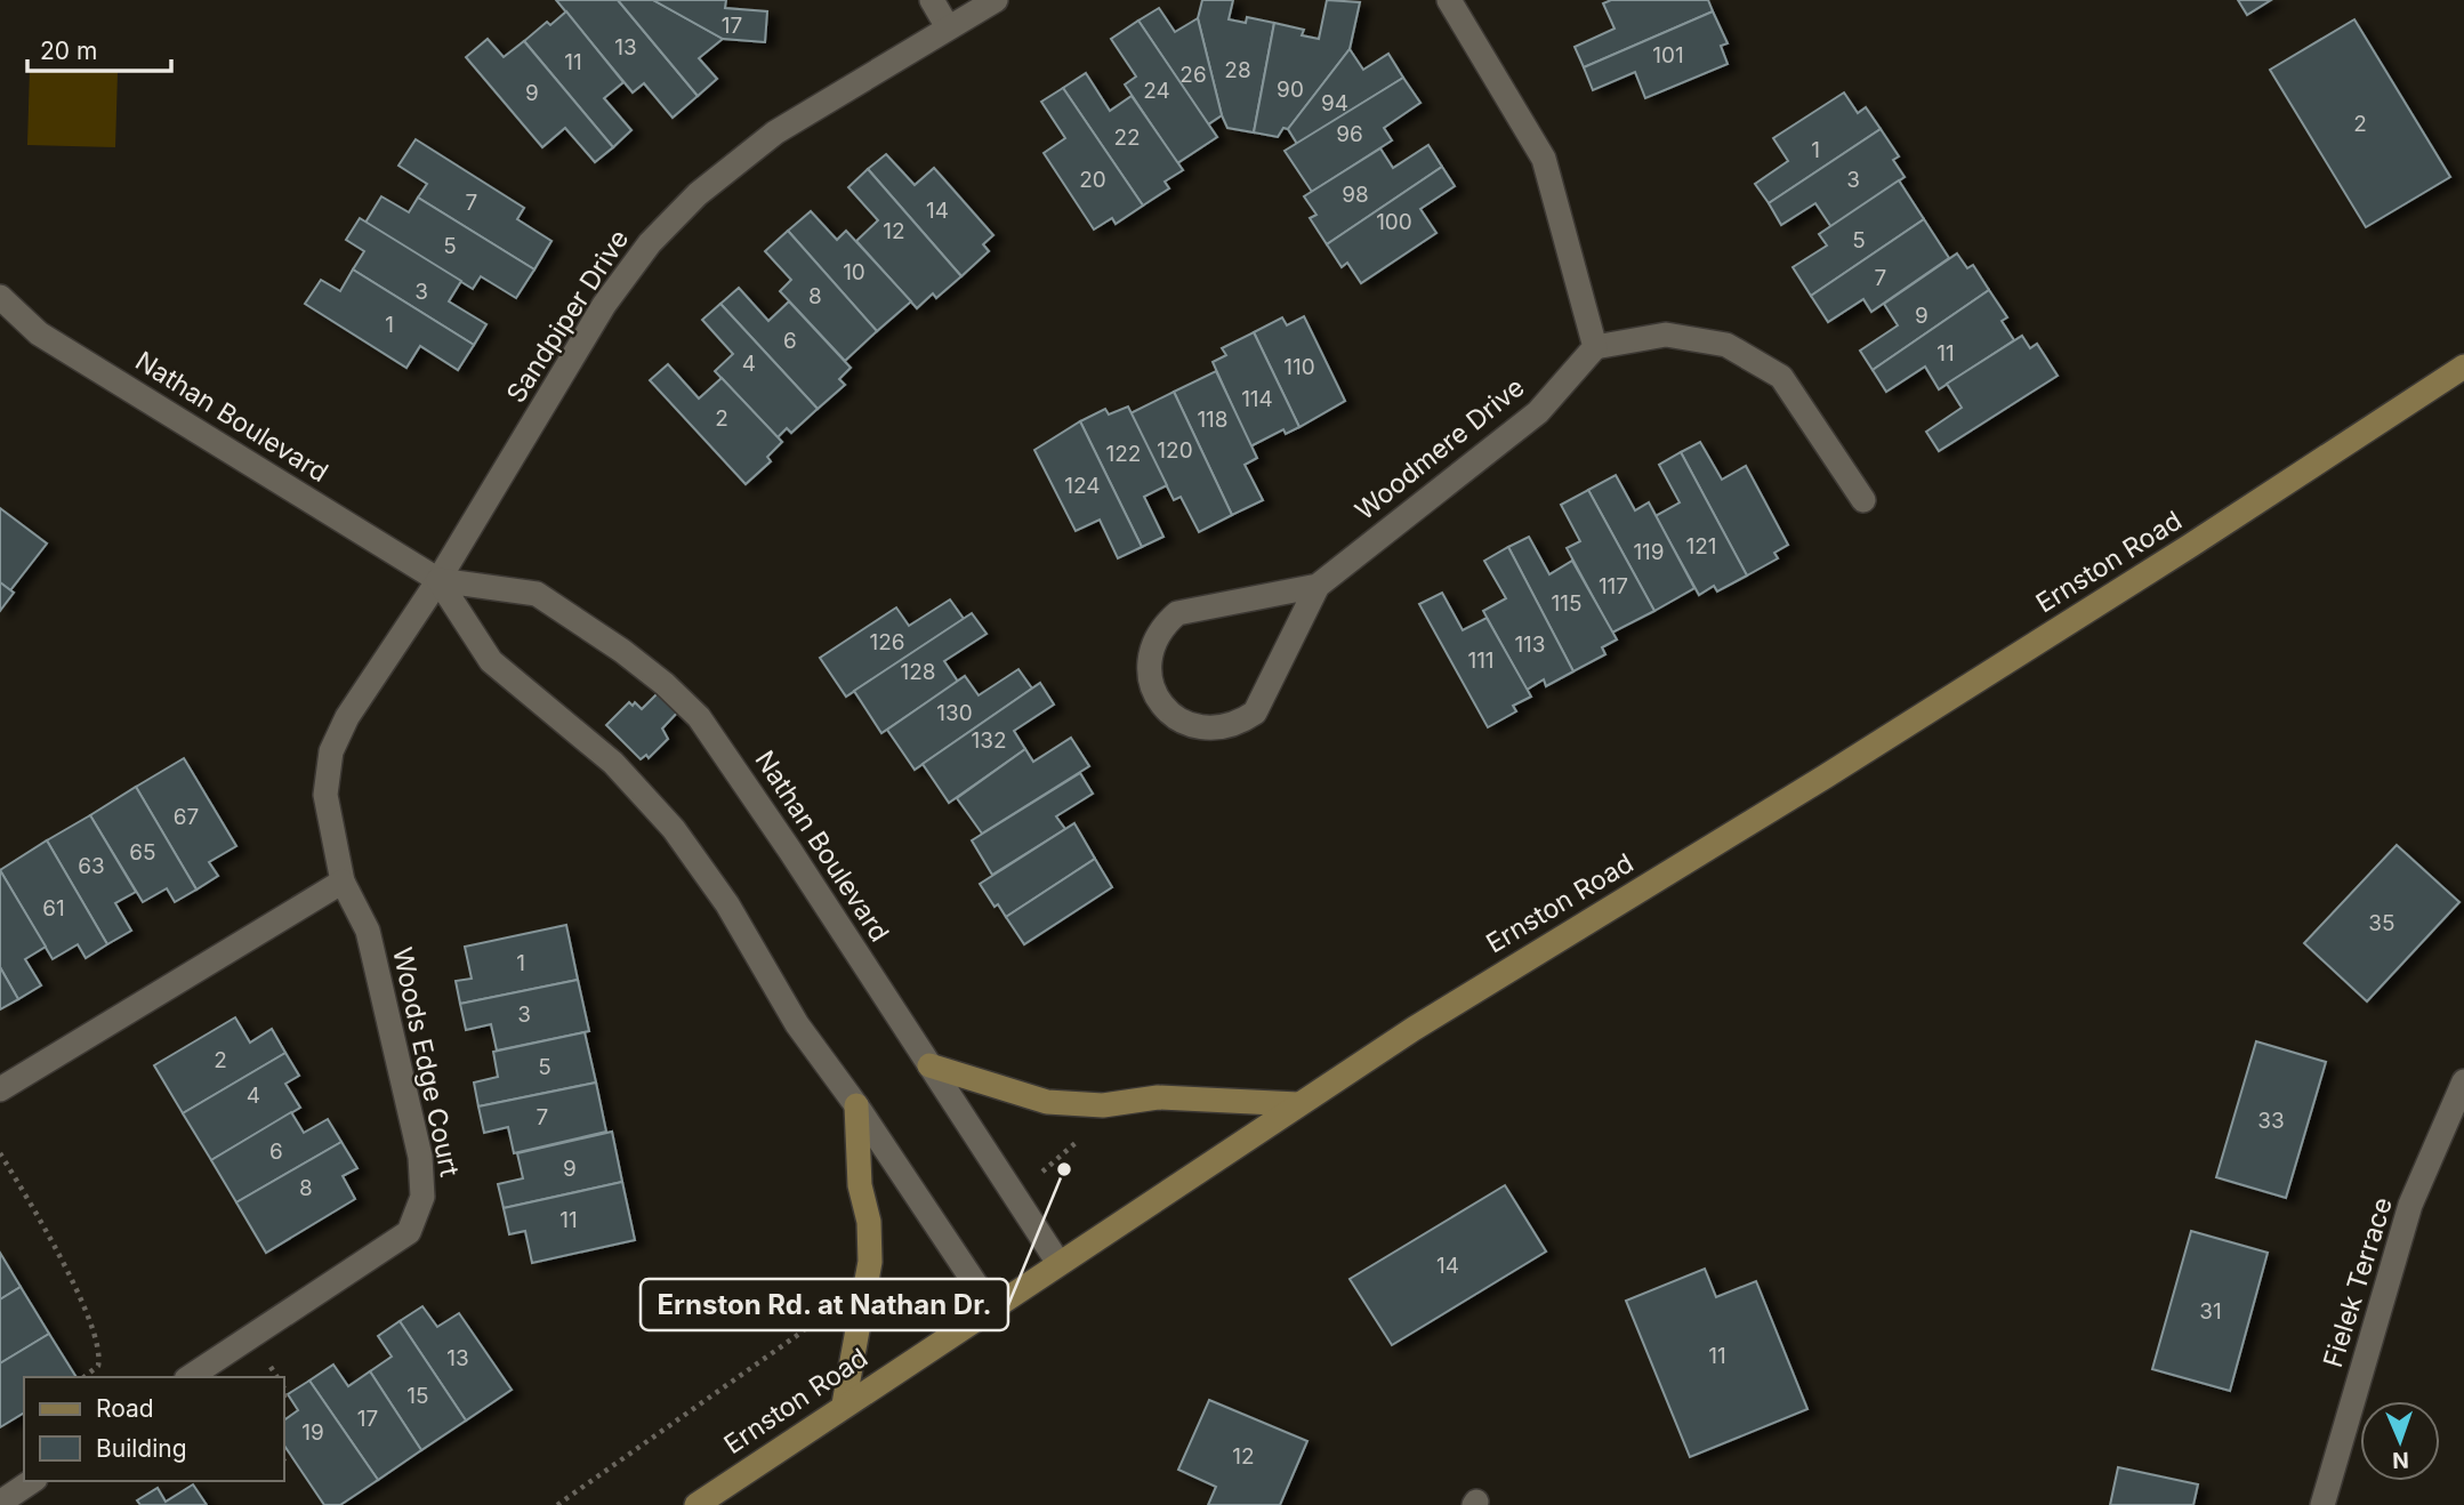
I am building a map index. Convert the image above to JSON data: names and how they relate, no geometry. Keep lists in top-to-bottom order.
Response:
{
  "streets": {
    "street": [
      "Sandpiper Drive",
      "Nathan Boulevard",
      "Woodmere Drive",
      "Ernston Road",
      "Woods Edge Court",
      "Fielek Terrace"
    ]
  },
  "crossings": [
    ["Sandpiper Drive", "Nathan Boulevard"],
    ["Sandpiper Drive", "Woods Edge Court"],
    ["Nathan Boulevard", "Ernston Road"],
    ["Nathan Boulevard", "Woods Edge Court"]
  ],
  "places": ["Ernston Rd. at Nathan Dr."],
  "house_numbers": [
    "17",
    "13",
    "101",
    "11",
    "28",
    "26",
    "90",
    "24",
    "9",
    "94",
    "2",
    "96",
    "22",
    "1",
    "20",
    "3",
    "98",
    "7",
    "14",
    "100",
    "12",
    "5",
    "5",
    "10",
    "7",
    "3",
    "8",
    "9",
    "1",
    "6",
    "11",
    "4",
    "110",
    "114",
    "2",
    "118",
    "120",
    "122",
    "124",
    "121",
    "119",
    "117",
    "115",
    "126",
    "113",
    "111",
    "128",
    "130",
    "132",
    "67",
    "65",
    "63",
    "61",
    "35",
    "1",
    "3",
    "2",
    "5",
    "4",
    "7",
    "33",
    "6",
    "9",
    "8",
    "11",
    "14",
    "31",
    "11",
    "13",
    "15",
    "17",
    "19",
    "12"
  ],
  "legend": ["Road", "Building"],
  "scale_bar": "20 m",
  "north": "bottom"
}
